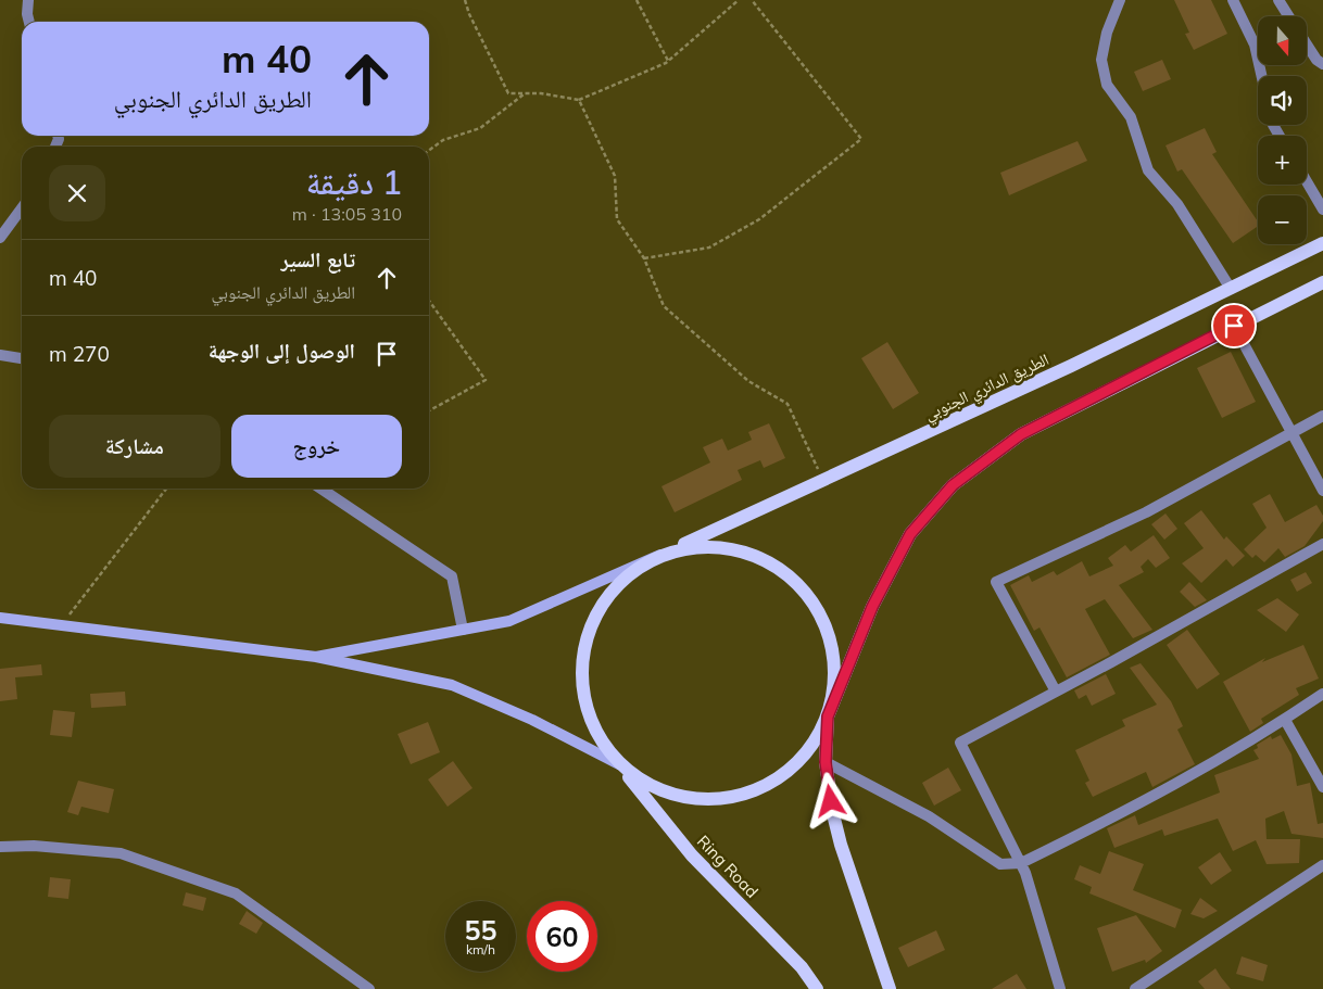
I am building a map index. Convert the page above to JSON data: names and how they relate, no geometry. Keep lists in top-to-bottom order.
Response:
{
  "streets": {
    "main road": ["الطريق الدائري الجنوبي", "Ring Road"]
  },
  "crossings": [
    ["الطريق الدائري الجنوبي", "Ring Road"]
  ],
  "north": "bottom",
  "page": {
    "map_buttons": ["+", "−"],
    "turn": ["40 m", "الطريق الدائري الجنوبي"],
    "heading": ["1 دقيقة", "310 m · 13:05"],
    "list": [
      {
        "name": "تابع السير",
        "note": "الطريق الدائري الجنوبي",
        "value": "40 m"
      },
      {
        "name": "الوصول إلى الوجهة",
        "value": "270 m"
      }
    ],
    "buttons": ["خروج", "مشاركة"],
    "speed": "55 km/h",
    "limit": "60"
  }
}
